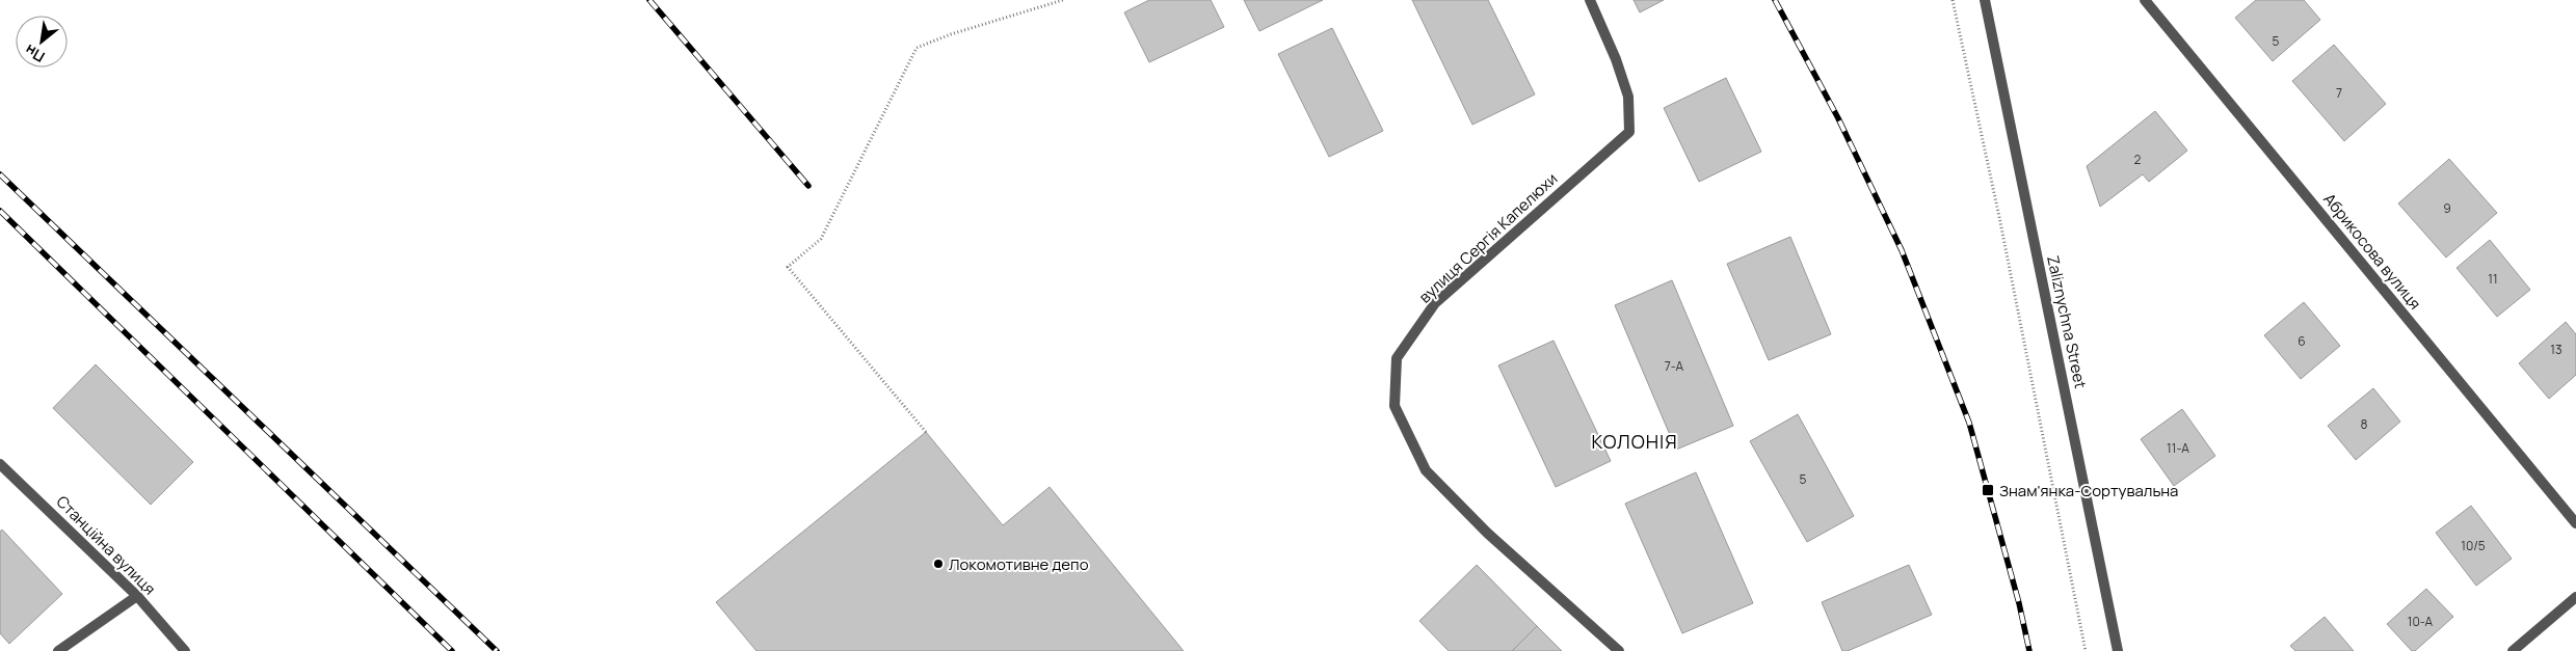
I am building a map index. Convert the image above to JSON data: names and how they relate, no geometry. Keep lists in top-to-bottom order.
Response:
{
  "streets": {
    "street": [
      "вулиця Сергія Капелюхи",
      "Абрикосова вулиця",
      "Zaliznychna Street",
      "Станційна вулиця"
    ]
  },
  "districts": ["КОЛОНІЯ"],
  "places": {
    "transit": ["Знам'янка-Сортувальна"],
    "other": ["Локомотивне депо"]
  },
  "house_numbers": [
    "5",
    "7",
    "2",
    "9",
    "11",
    "6",
    "13",
    "7-А",
    "8",
    "11-А",
    "5",
    "10/5",
    "10-А"
  ],
  "north": "bottom left"
}
